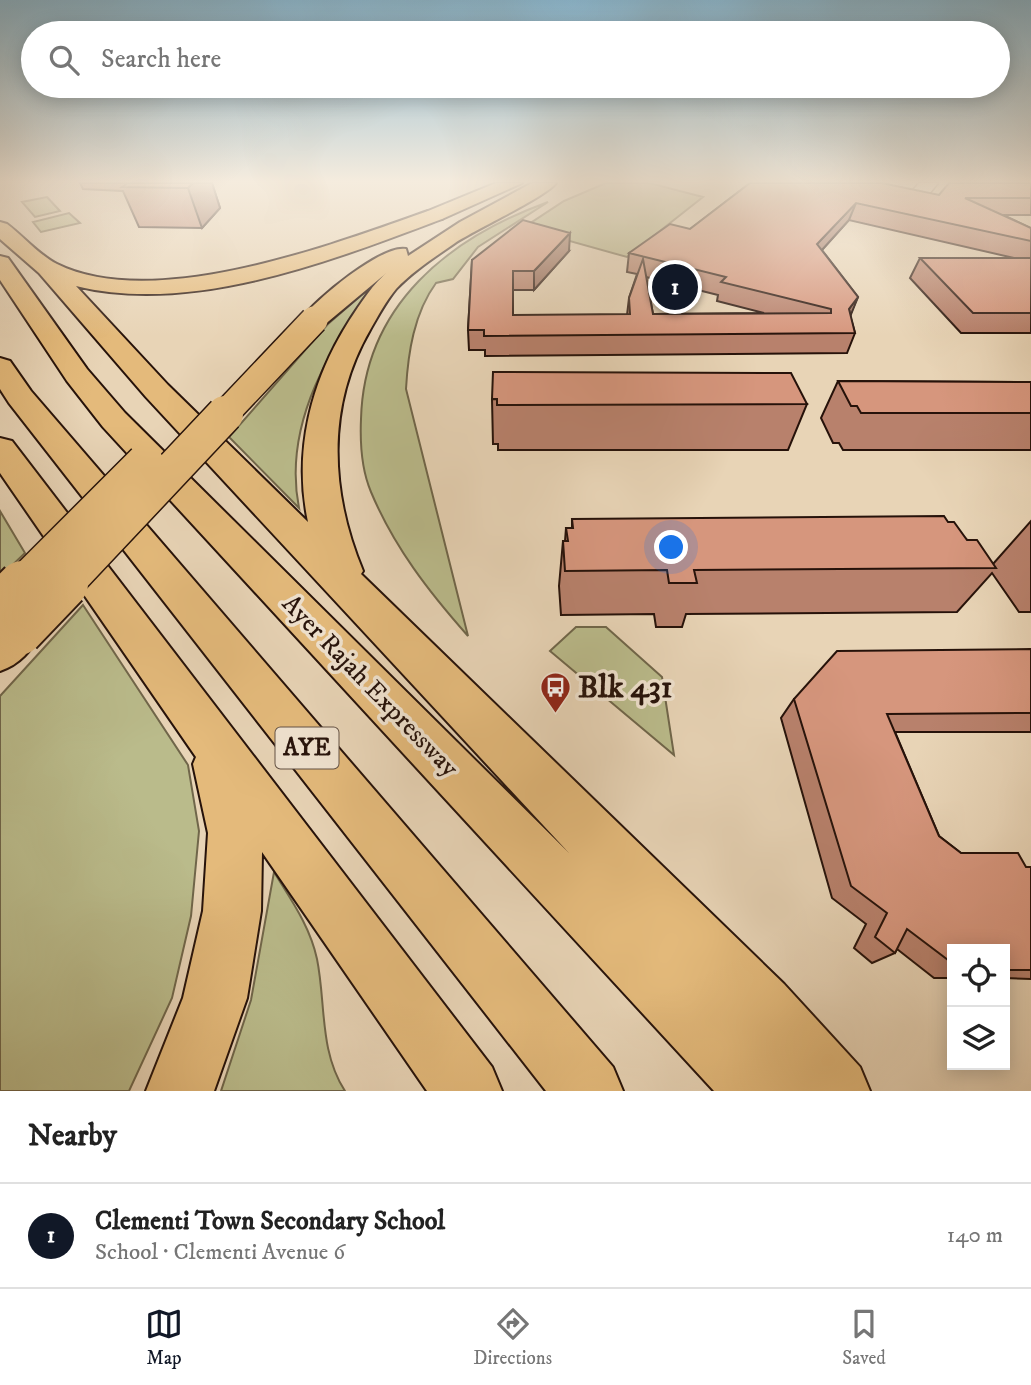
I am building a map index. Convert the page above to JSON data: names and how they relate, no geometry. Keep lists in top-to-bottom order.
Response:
{
  "streets": {
    "main road": ["Ayer Rajah Expressway", "AYE"]
  },
  "places": {
    "bus stop": ["Blk 431"]
  },
  "page": {
    "search": "Search here",
    "pins": "1",
    "heading": "Nearby",
    "list": [
      {
        "mark": "1",
        "name": "Clementi Town Secondary School",
        "note": "School · Clementi Avenue 6",
        "value": "140 m"
      }
    ],
    "nav": ["Map", "Directions", "Saved"]
  }
}
